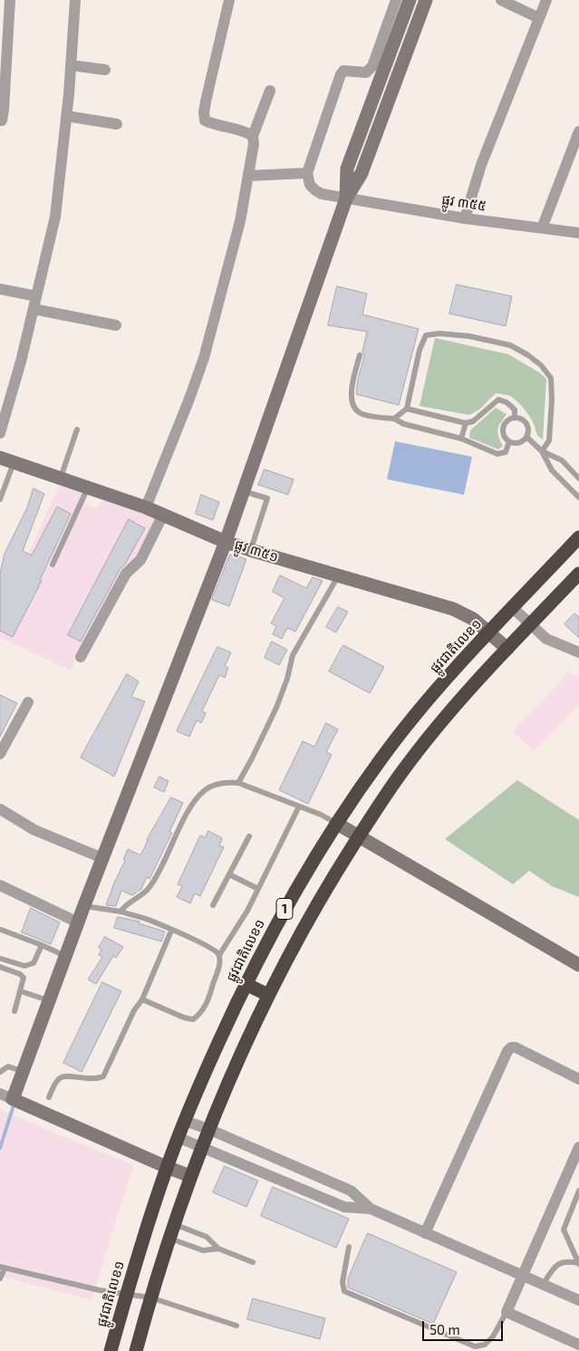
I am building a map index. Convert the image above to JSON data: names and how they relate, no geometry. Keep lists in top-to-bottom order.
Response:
{
  "streets": {
    "highway": ["ផ្លូវជាតិលេខ១", "1"],
    "main road": ["ផ្លូវ ៣៥១"],
    "street": ["ផ្លូវ ៣៥៥"]
  },
  "crossings": [
    ["ផ្លូវ ៣៥១", "ផ្លូវជាតិលេខ១"],
    ["ផ្លូវ ៣៥១", "1"]
  ],
  "scale_bar": "50 m"
}
